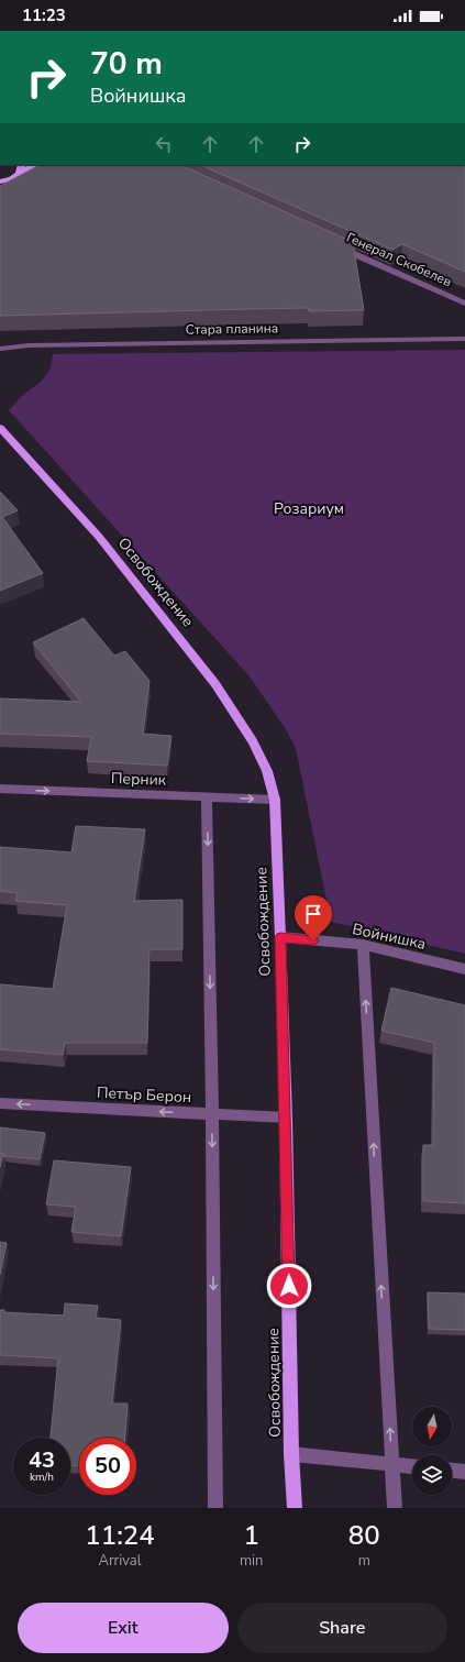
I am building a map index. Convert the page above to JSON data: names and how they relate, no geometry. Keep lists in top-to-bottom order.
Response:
{
  "streets": {
    "main road": ["Освобождение"],
    "street": [
      "Генерал Скобелев",
      "Стара планина",
      "Перник",
      "Войнишка",
      "Петър Берон"
    ]
  },
  "crossings": [
    ["Освобождение", "Перник"],
    ["Освобождение", "Войнишка"],
    ["Освобождение", "Петър Берон"]
  ],
  "one_way": ["Перник", "Петър Берон"],
  "parks": ["Розариум"],
  "north": "bottom",
  "page": {
    "status": "11:23",
    "turn": ["70 m", "Войнишка"],
    "speed": "43 km/h",
    "limit": "50",
    "eta": [
      "11:24",
      "Arrival",
      "1",
      "min",
      "80",
      "m"
    ],
    "buttons": ["Exit", "Share"]
  }
}
